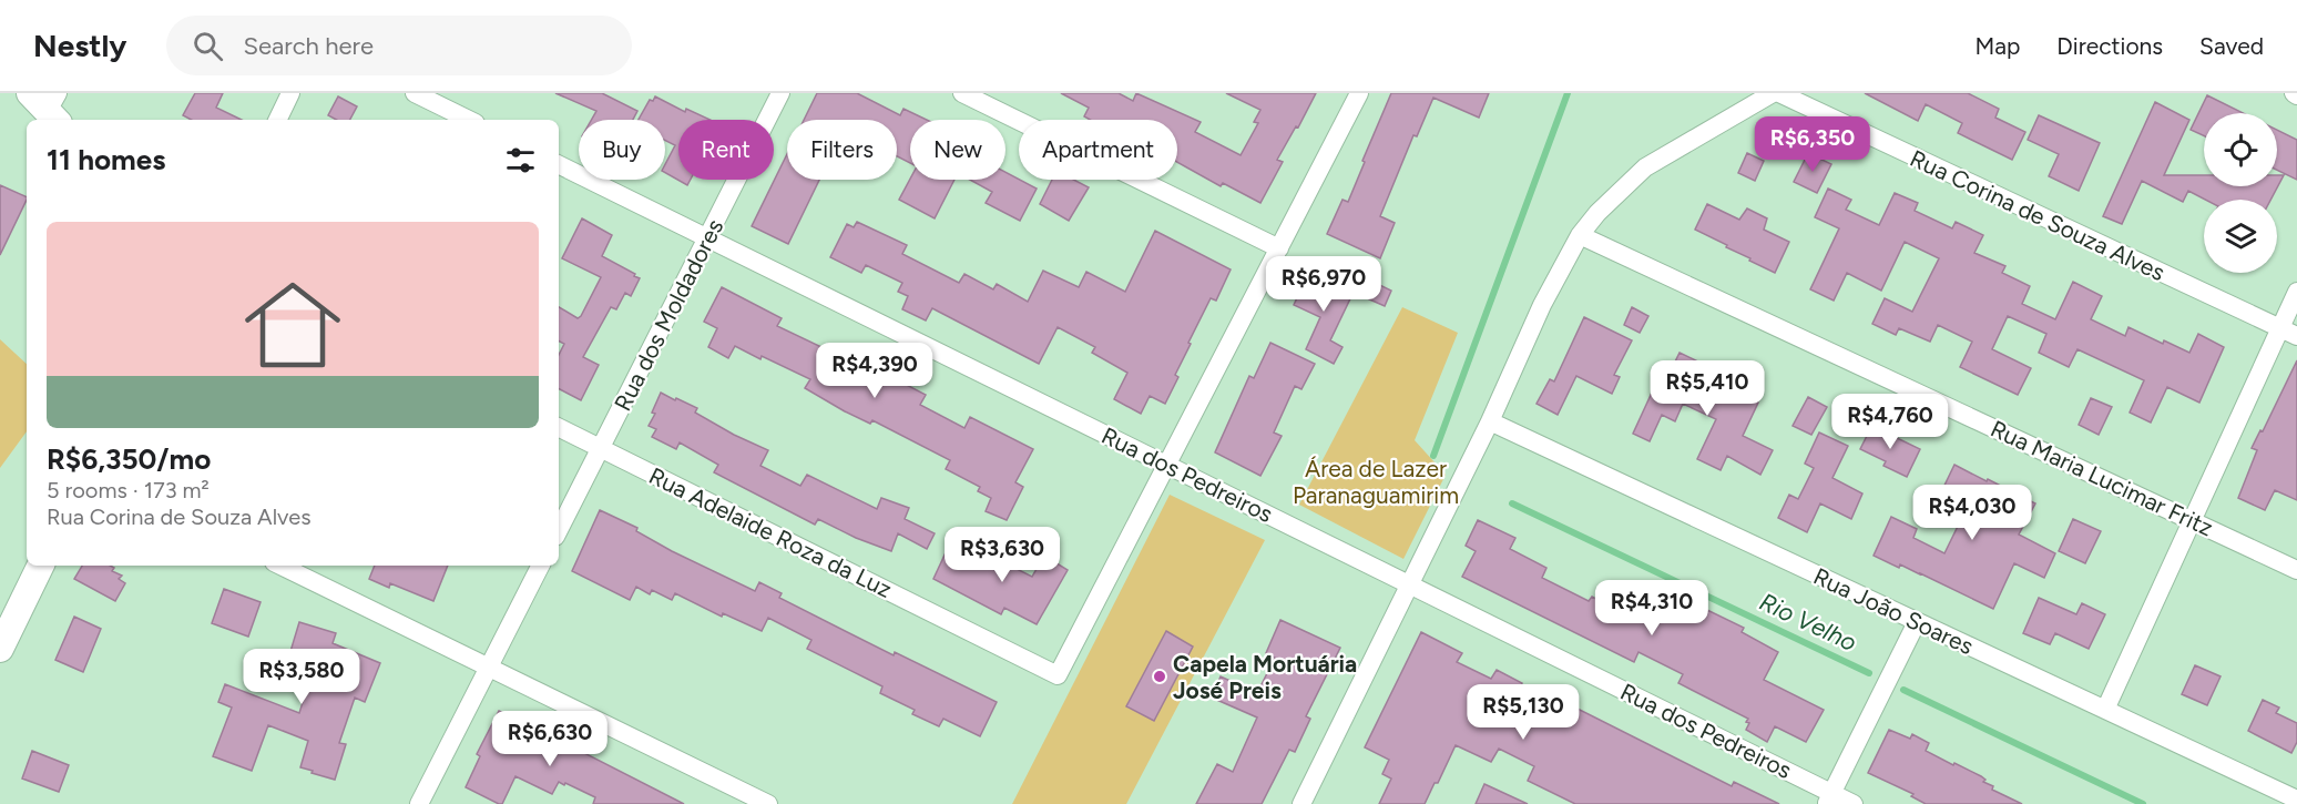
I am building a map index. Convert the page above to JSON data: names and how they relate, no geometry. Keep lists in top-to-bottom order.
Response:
{
  "streets": {
    "street": [
      "Rua Corina de Souza Alves",
      "Rua dos Moldadores",
      "Rua dos Pedreiros",
      "Rua Maria Lucimar Fritz",
      "Rua Adelaide Roza da Luz",
      "Rua João Soares"
    ]
  },
  "crossings": [
    ["Rua dos Moldadores", "Rua dos Pedreiros"],
    ["Rua dos Moldadores", "Rua Adelaide Roza da Luz"],
    ["Rua dos Pedreiros", "Rua Adelaide Roza da Luz"]
  ],
  "water": ["Rio Velho"],
  "parks": ["Área de Lazer Paranaguamirim"],
  "places": ["Capela Mortuária José Preis"],
  "page": {
    "header": "Nestly",
    "search": "Search here",
    "nav": ["Map", "Directions", "Saved"],
    "price": [
      "R$6,350",
      "R$6,970",
      "R$4,390",
      "R$5,410",
      "R$4,760",
      "R$4,030",
      "R$3,630",
      "R$4,310",
      "R$3,580",
      "R$5,130",
      "R$6,630"
    ],
    "chip": [
      "Buy",
      "Rent",
      "Filters",
      "New",
      "Apartment"
    ],
    "heading": "11 homes",
    "list": [
      {
        "name": "R$6,350/mo",
        "note": "5 rooms · 173 m² · Rua Corina de Souza Alves"
      }
    ]
  }
}
